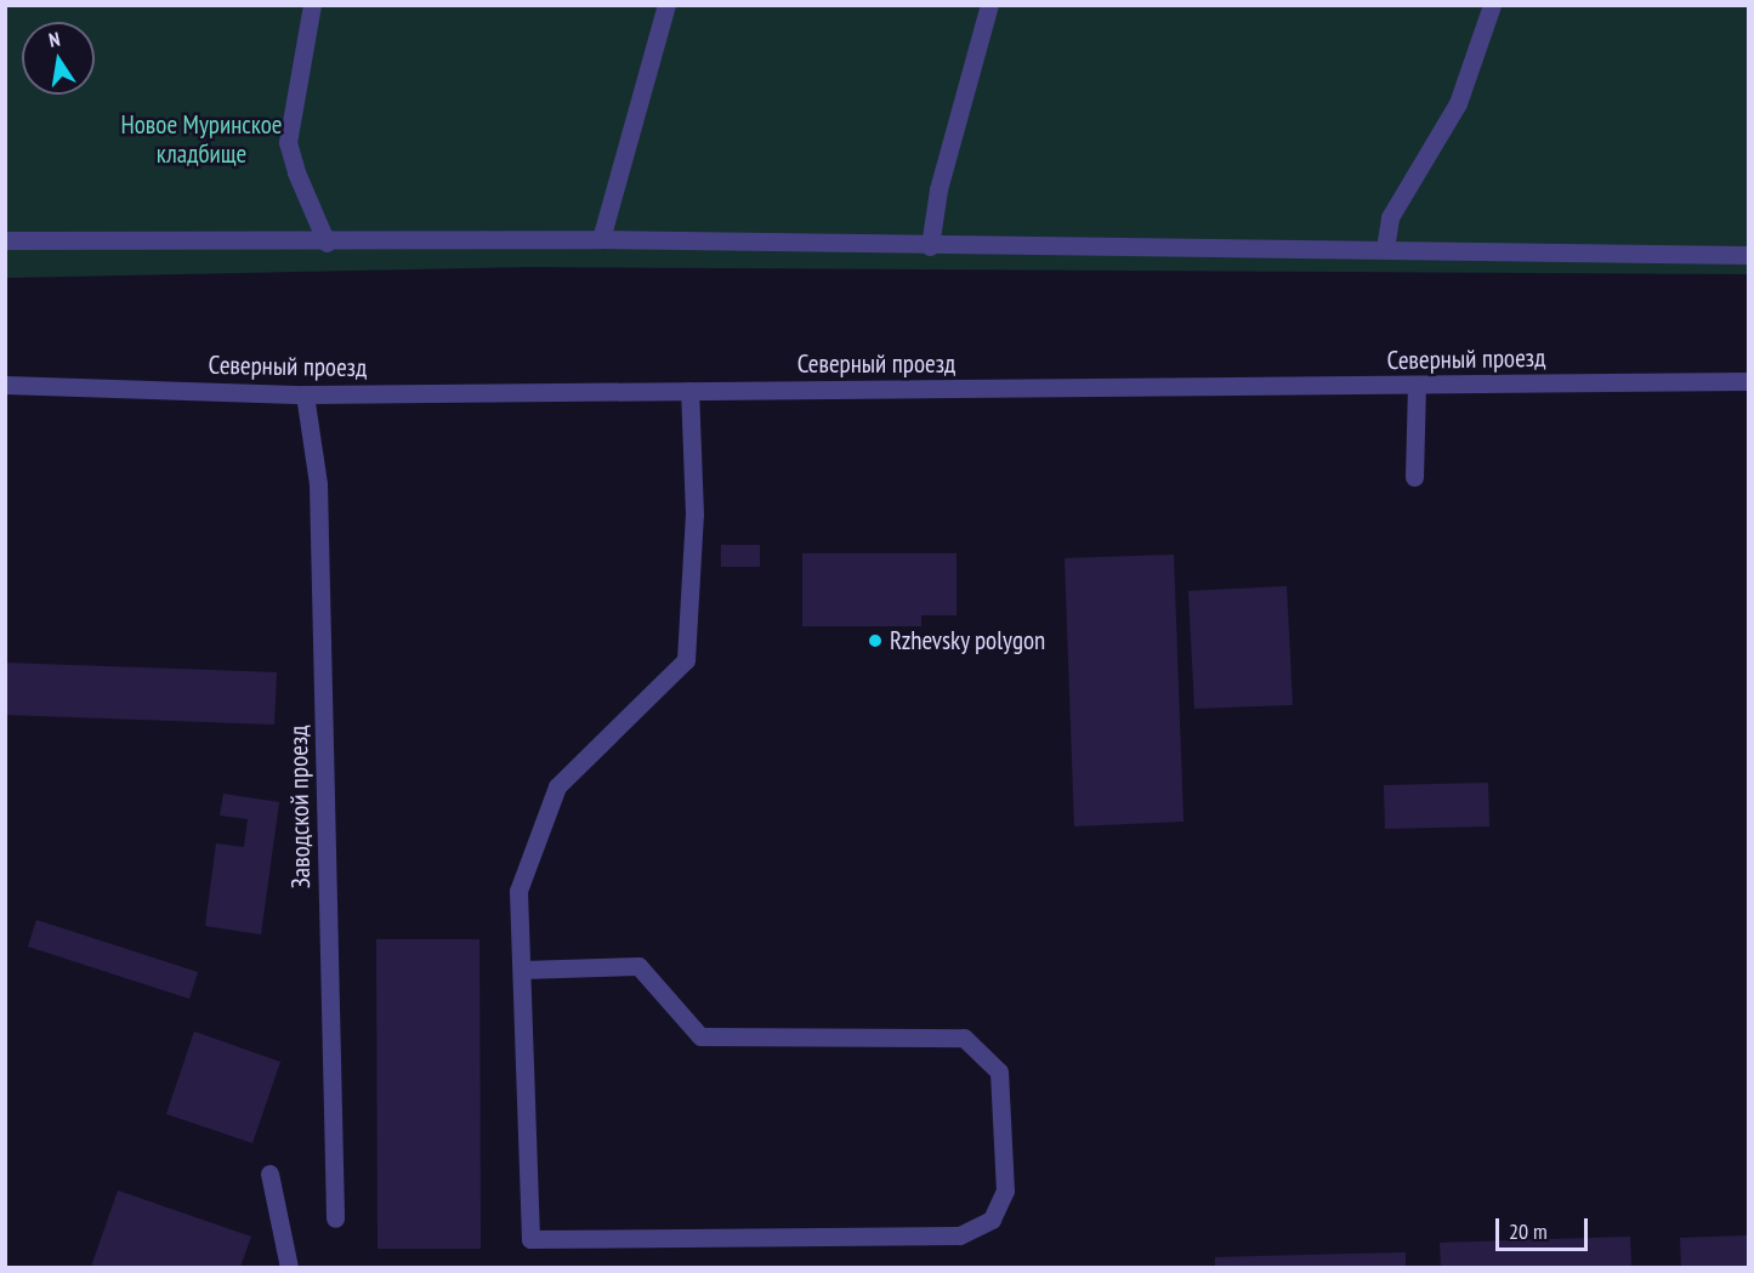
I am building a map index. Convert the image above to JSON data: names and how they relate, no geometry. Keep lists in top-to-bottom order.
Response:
{
  "streets": {
    "street": ["Северный проезд", "Заводской проезд"]
  },
  "crossings": [
    ["Северный проезд", "Заводской проезд"]
  ],
  "parks": ["Новое Муринское кладбище"],
  "places": ["Rzhevsky polygon"],
  "scale_bar": "20 m",
  "north": "top"
}
